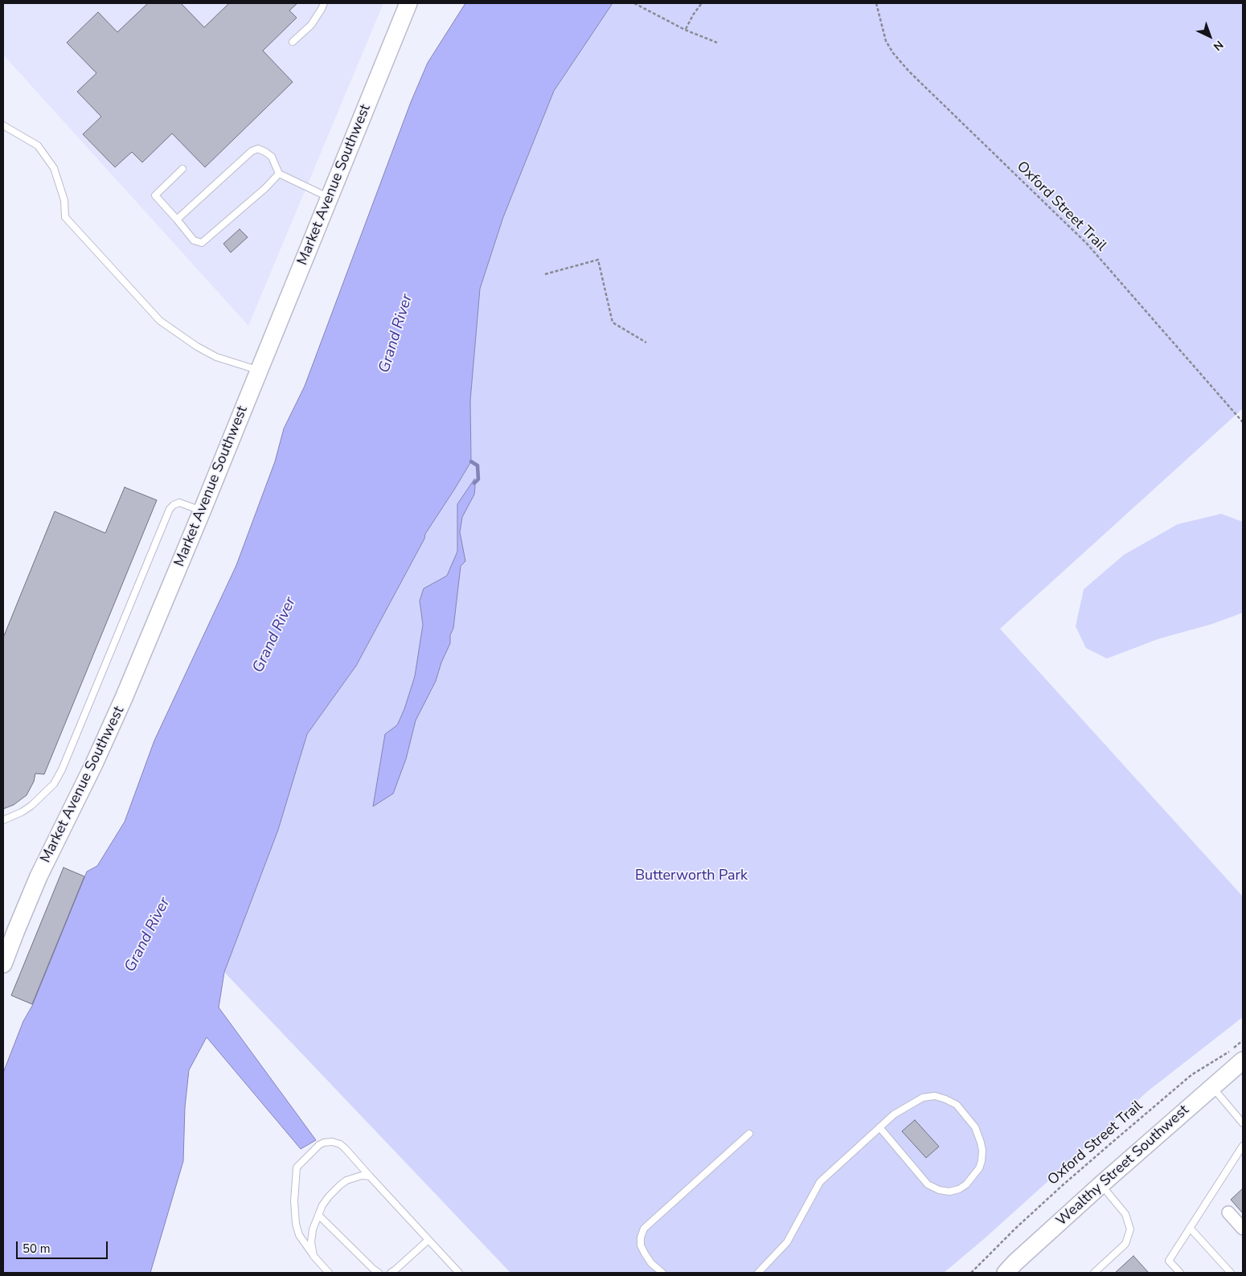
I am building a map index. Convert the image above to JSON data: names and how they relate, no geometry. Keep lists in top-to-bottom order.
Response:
{
  "streets": {
    "main road": ["Market Avenue Southwest", "Wealthy Street Southwest"],
    "path": ["Oxford Street Trail"]
  },
  "water": ["Grand River"],
  "parks": ["Butterworth Park"],
  "scale_bar": "50 m",
  "north": "bottom right"
}
